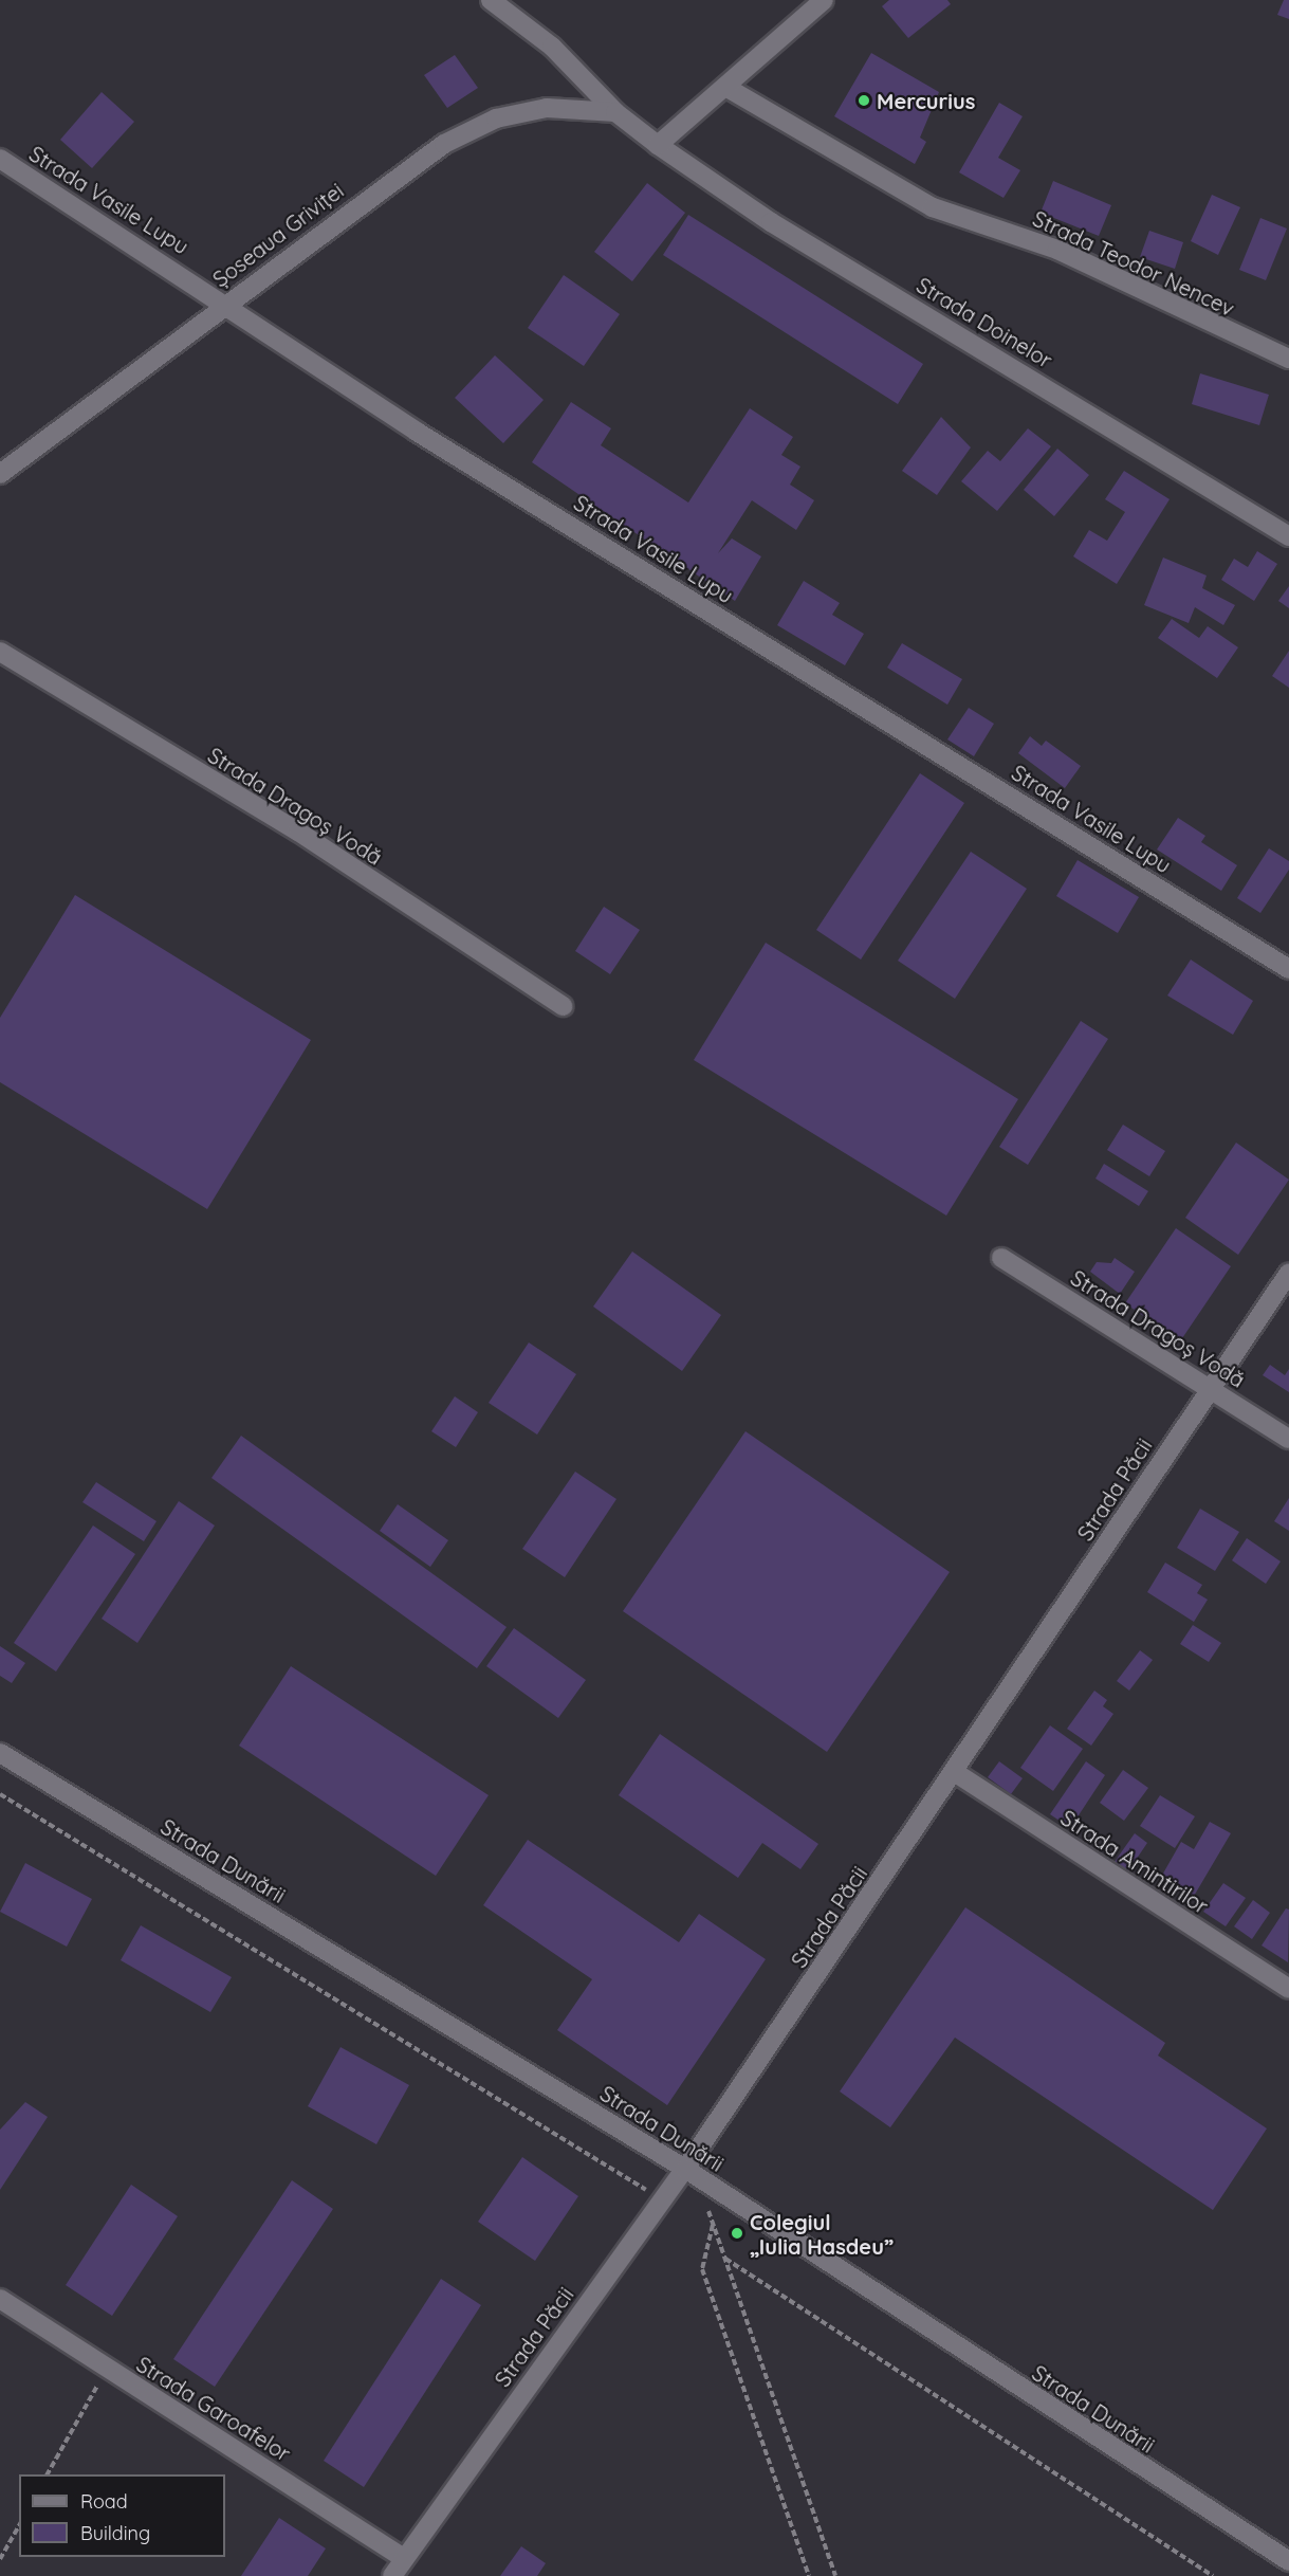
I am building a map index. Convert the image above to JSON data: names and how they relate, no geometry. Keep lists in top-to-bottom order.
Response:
{
  "streets": {
    "street": [
      "Strada Vasile Lupu",
      "Șoseaua Griviţei",
      "Strada Teodor Nencev",
      "Strada Doinelor",
      "Strada Dragoș Vodă",
      "Strada Păcii",
      "Strada Dunării",
      "Strada Amintirilor",
      "Strada Garoafelor"
    ]
  },
  "crossings": [
    ["Strada Vasile Lupu", "Șoseaua Griviţei"],
    ["Strada Dragoș Vodă", "Strada Păcii"],
    ["Strada Păcii", "Strada Dunării"],
    ["Strada Păcii", "Strada Amintirilor"],
    ["Strada Păcii", "Strada Garoafelor"]
  ],
  "places": ["Mercurius", "Colegiul „Iulia Hasdeu”"],
  "legend": ["Road", "Building"]
}
